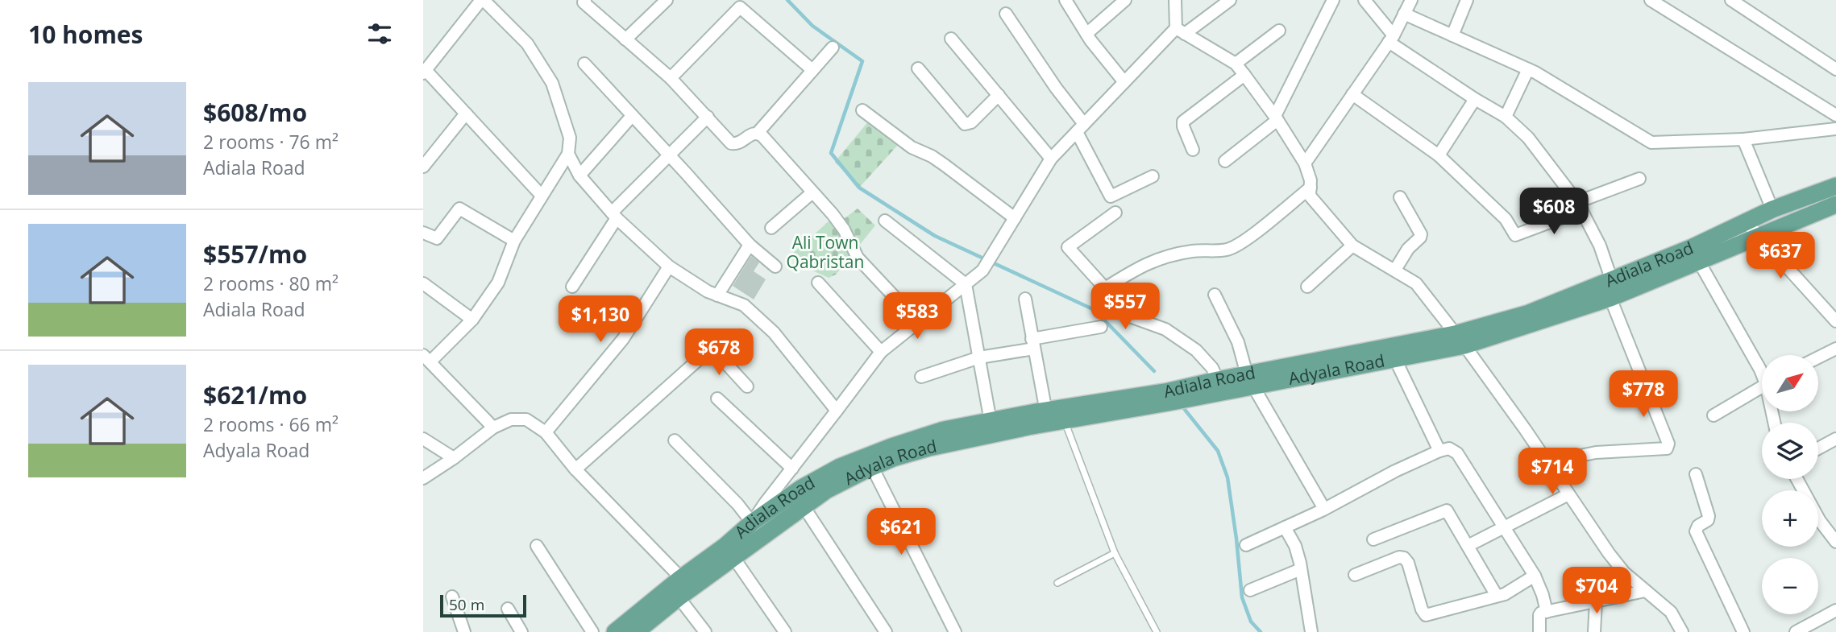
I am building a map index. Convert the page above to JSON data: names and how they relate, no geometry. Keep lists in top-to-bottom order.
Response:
{
  "streets": {
    "main road": ["Adiala Road", "Adyala Road"]
  },
  "crossings": [
    ["Adiala Road", "Adyala Road"]
  ],
  "parks": ["Ali Town Qabristan"],
  "scale_bar": "50 m",
  "north": "top right",
  "page": {
    "heading": "10 homes",
    "list": [
      {
        "name": "$608/mo",
        "note": "2 rooms · 76 m² · Adiala Road"
      },
      {
        "name": "$557/mo",
        "note": "2 rooms · 80 m² · Adiala Road"
      },
      {
        "name": "$621/mo",
        "note": "2 rooms · 66 m² · Adyala Road"
      }
    ],
    "price": [
      "$608",
      "$637",
      "$557",
      "$583",
      "$1,130",
      "$678",
      "$778",
      "$714",
      "$621",
      "$704"
    ],
    "map_buttons": ["+", "−"],
    "scale": "50 m"
  }
}
